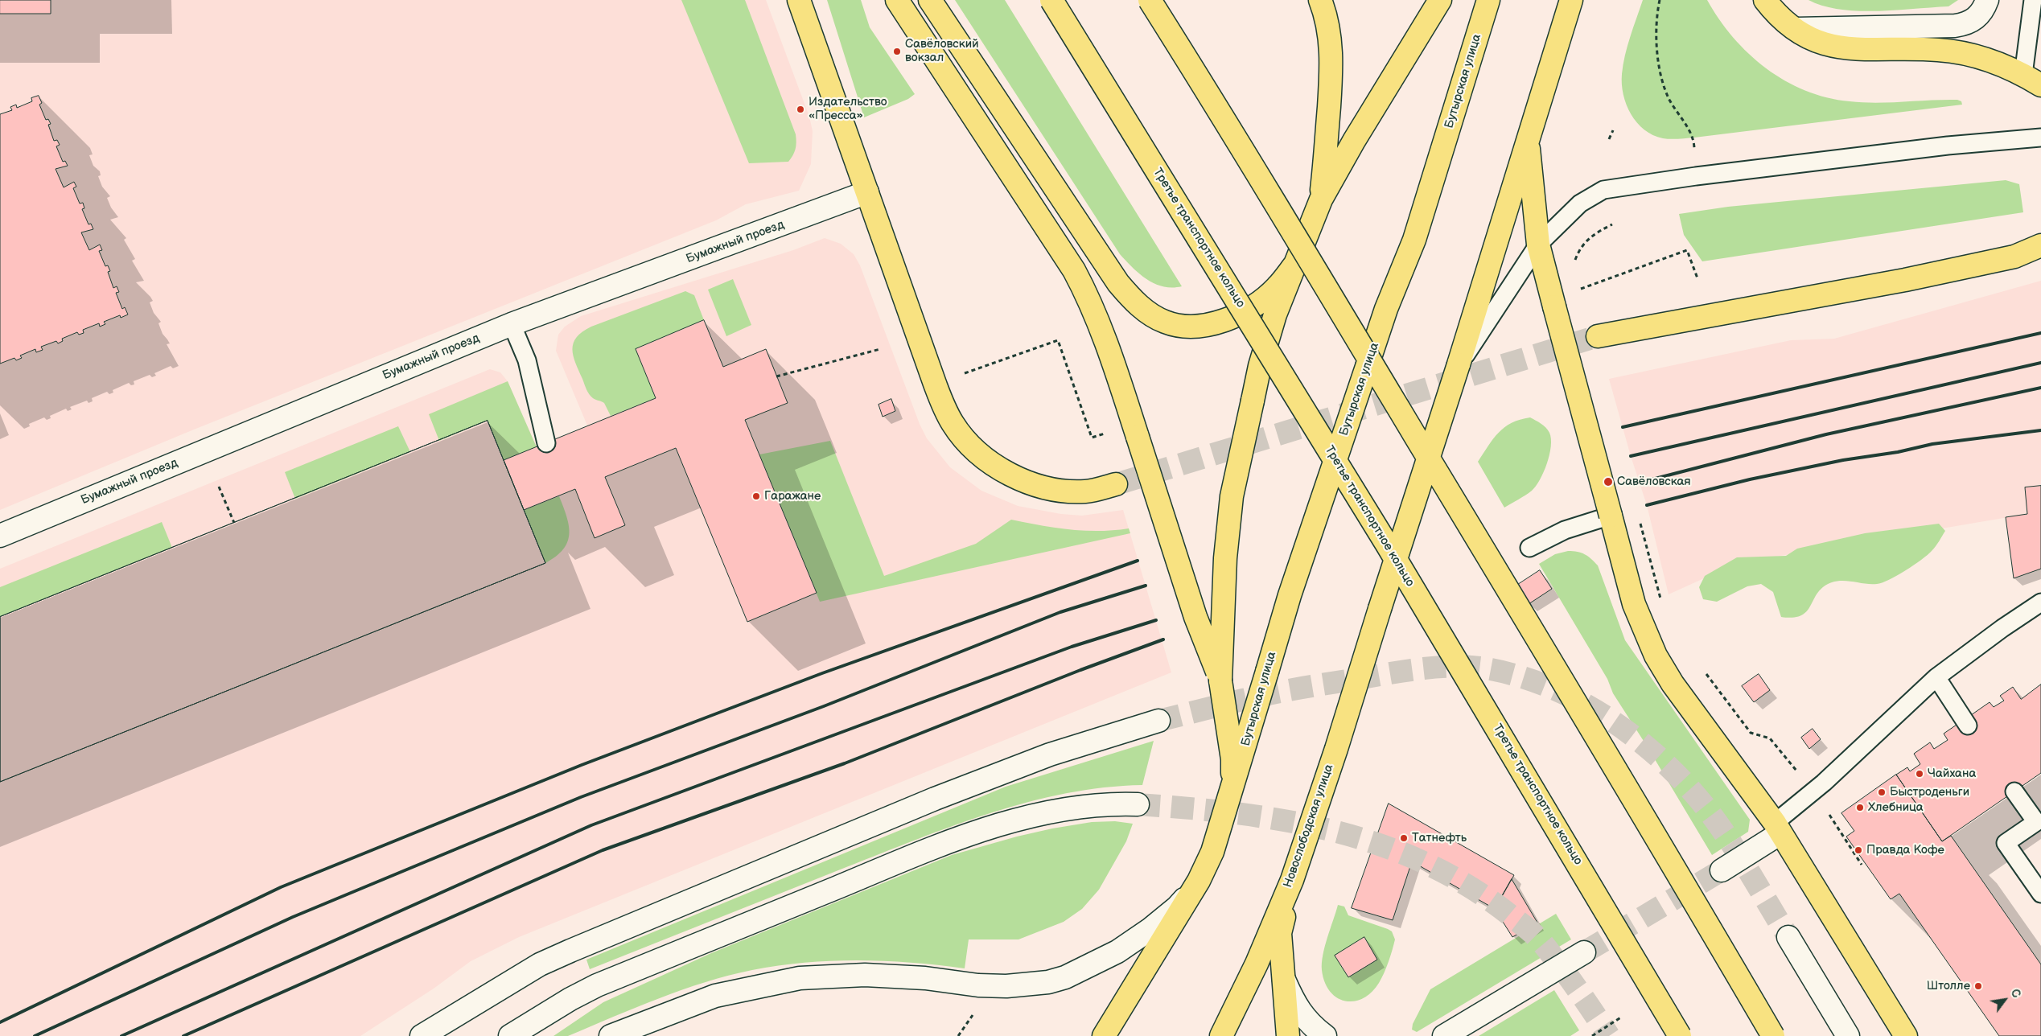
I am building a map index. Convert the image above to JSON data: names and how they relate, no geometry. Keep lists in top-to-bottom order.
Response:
{
  "streets": {
    "main road": ["Бутырская улица", "Третье транспортное кольцо", "Новослободская улица"],
    "street": ["Бумажный проезд"]
  },
  "places": [
    "Савёловский вокзал",
    "Издательство «Пресса»",
    "Савёловская",
    "Гаражане",
    "Чайхана",
    "Быстроденьги",
    "Хлебница",
    "Татнефть",
    "Правда Кофе",
    "Штолле"
  ],
  "north": "top right"
}
